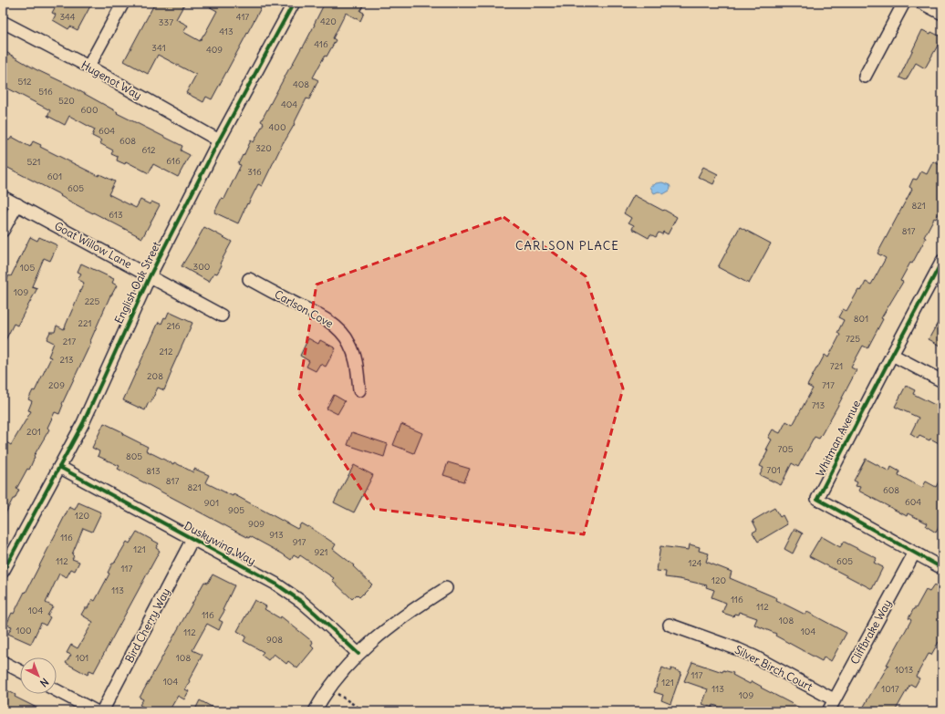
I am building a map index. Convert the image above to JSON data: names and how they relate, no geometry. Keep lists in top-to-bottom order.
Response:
{
  "streets": {
    "street": [
      "Hugenot Way",
      "Goat Willow Lane",
      "English Oak Street",
      "Carlson Cove",
      "Whitman Avenue",
      "Duskywing Way",
      "Bird Cherry Way",
      "Cliffbrake Way",
      "Silver Birch Court"
    ]
  },
  "crossings": [
    ["Hugenot Way", "English Oak Street"],
    ["Goat Willow Lane", "English Oak Street"],
    ["English Oak Street", "Duskywing Way"],
    ["Whitman Avenue", "Cliffbrake Way"],
    ["Duskywing Way", "Bird Cherry Way"],
    ["Cliffbrake Way", "Silver Birch Court"]
  ],
  "districts": ["CARLSON PLACE"],
  "house_numbers": [
    "344",
    "417",
    "420",
    "337",
    "413",
    "416",
    "341",
    "409",
    "512",
    "408",
    "516",
    "520",
    "404",
    "600",
    "400",
    "604",
    "608",
    "320",
    "612",
    "616",
    "521",
    "316",
    "601",
    "605",
    "821",
    "613",
    "817",
    "300",
    "105",
    "109",
    "225",
    "801",
    "221",
    "216",
    "725",
    "217",
    "212",
    "213",
    "721",
    "208",
    "209",
    "717",
    "713",
    "201",
    "705",
    "805",
    "701",
    "813",
    "817",
    "821",
    "608",
    "604",
    "901",
    "905",
    "120",
    "909",
    "913",
    "116",
    "917",
    "121",
    "921",
    "112",
    "605",
    "124",
    "117",
    "120",
    "113",
    "116",
    "112",
    "104",
    "116",
    "108",
    "100",
    "104",
    "112",
    "908",
    "101",
    "108",
    "1013",
    "117",
    "104",
    "121",
    "113",
    "1017",
    "109"
  ],
  "north": "bottom right"
}
